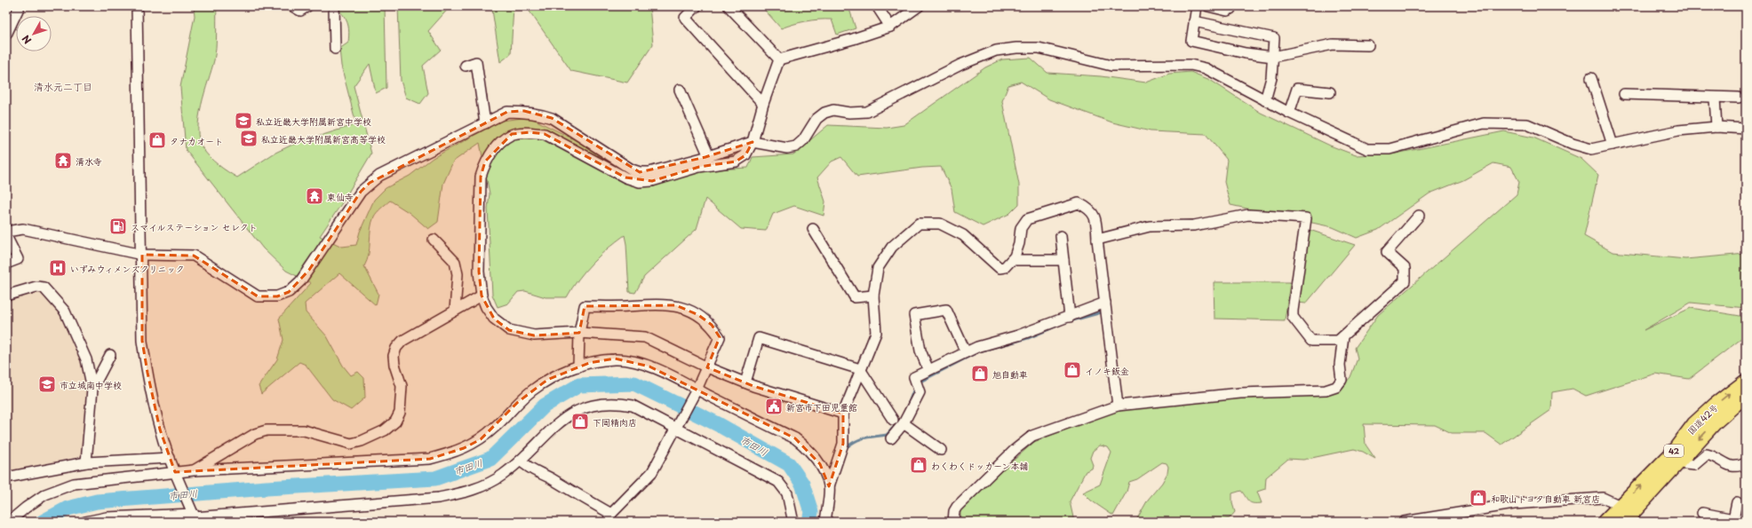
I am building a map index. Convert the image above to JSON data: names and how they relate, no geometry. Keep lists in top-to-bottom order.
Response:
{
  "streets": {
    "highway": ["国道42号", "42"]
  },
  "districts": ["清水元二丁目"],
  "water": ["市田川"],
  "places": {
    "school or university": ["私立近畿大学附属新宮中学校", "私立近畿大学附属新宮高等学校", "市立城南中学校"],
    "shop": [
      "タナカオート",
      "イノキ鈑金",
      "旭自動車",
      "下岡精肉店",
      "わくわくドッカーン本舗",
      "和歌山トヨタ自動車 新宮店"
    ],
    "temple": ["清水寺", "東仙寺"],
    "fuel station": ["スマイルステーション セレクト"],
    "hospital": ["いずみウィメンズクリニック"],
    "public building": ["新宮市下田児童館"]
  },
  "north": "bottom left"
}
